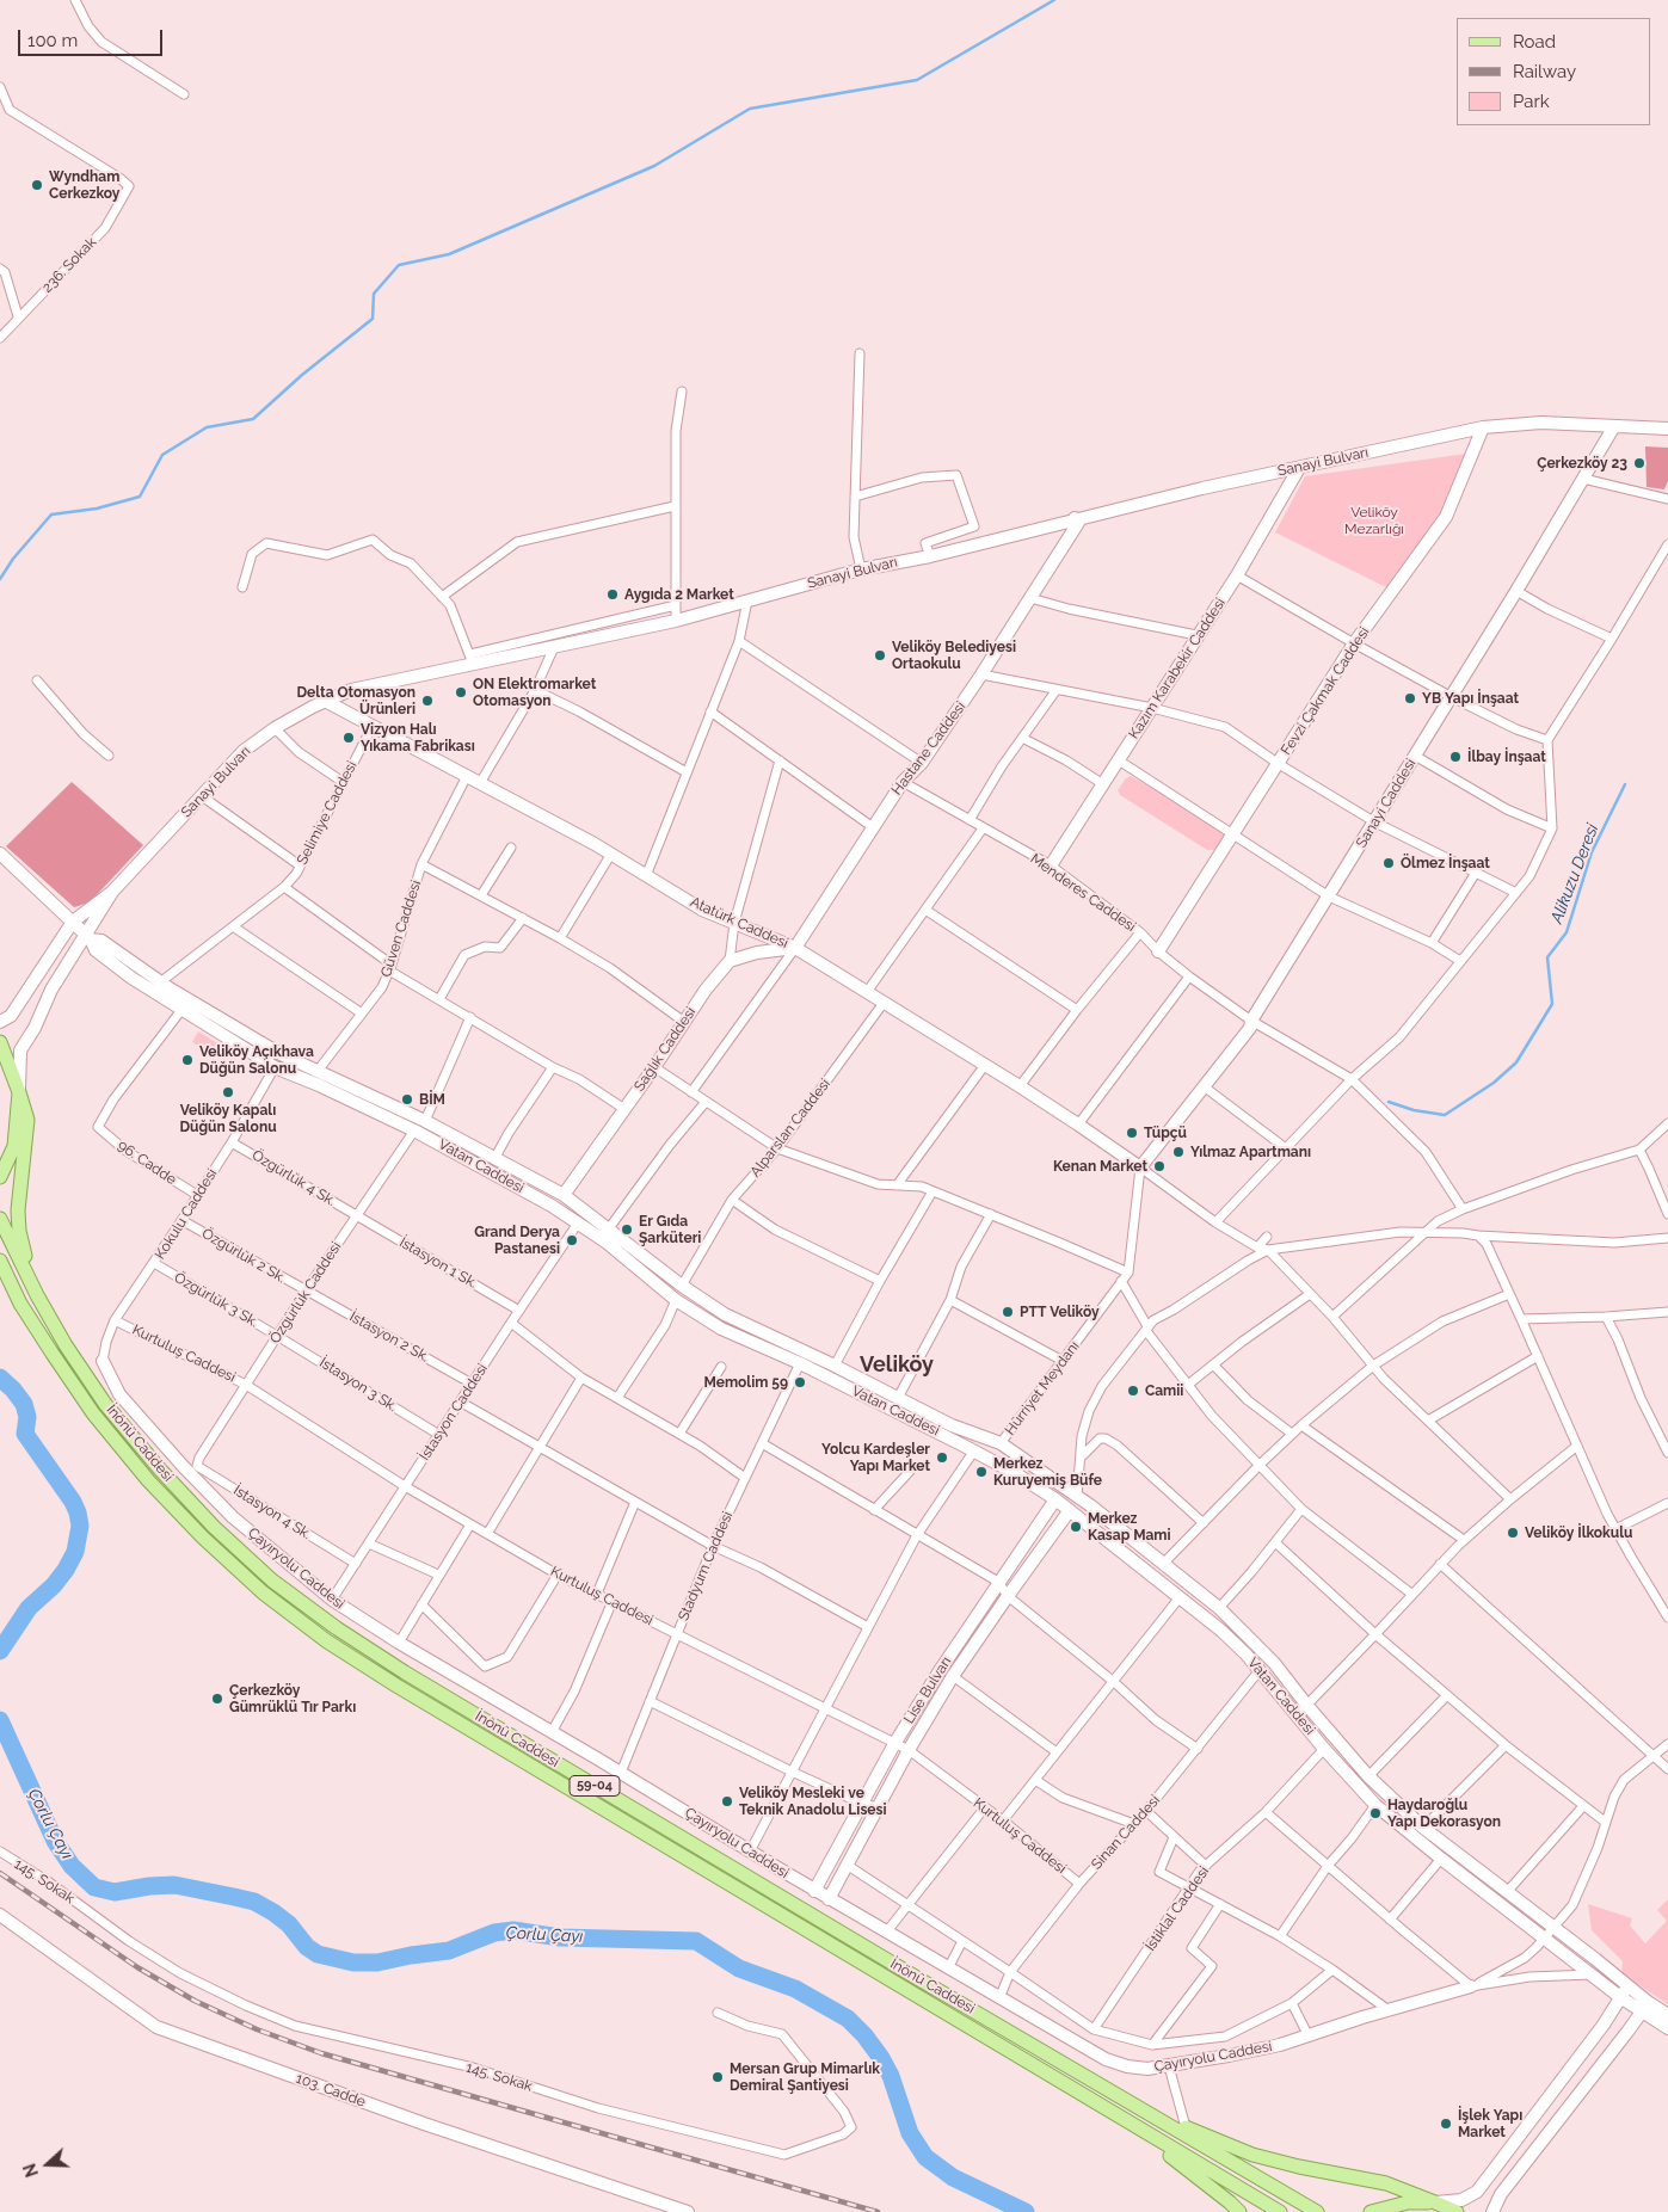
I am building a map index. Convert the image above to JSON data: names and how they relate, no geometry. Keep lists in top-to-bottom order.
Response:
{
  "streets": {
    "main road": ["İnönü Caddesi", "59-04"],
    "street": [
      "236. Sokak",
      "Sanayi Bulvarı",
      "Kazım Karabekir Caddesi",
      "Fevzi Çakmak Caddesi",
      "Hastane Caddesi",
      "Sanayi Caddesi",
      "Selimiye Caddesi",
      "Menderes Caddesi",
      "Atatürk Caddesi",
      "Güven Caddesi",
      "Sağlık Caddesi",
      "Alparslan Caddesi",
      "96. Cadde",
      "Vatan Caddesi",
      "Özgürlük 4 Sk.",
      "Kokulu Caddesi",
      "Özgürlük 2 Sk.",
      "İstasyon 1 Sk.",
      "Özgürlük Caddesi",
      "Özgürlük 3 Sk.",
      "İstasyon 2 Sk.",
      "Kurtuluş Caddesi",
      "İstasyon 3 Sk.",
      "Hürriyet Meydanı",
      "İstasyon Caddesi",
      "İstasyon 4 Sk.",
      "Stadyum Caddesi",
      "Çayıryolu Caddesi",
      "Lise Bulvarı",
      "Sinan Caddesi",
      "145. Sokak",
      "İstiklal Caddesi",
      "103. Cadde"
    ]
  },
  "crossings": [
    ["Sanayi Bulvarı", "Kazım Karabekir Caddesi"],
    ["Sanayi Bulvarı", "Fevzi Çakmak Caddesi"],
    ["Sanayi Bulvarı", "Hastane Caddesi"],
    ["Sanayi Bulvarı", "Sanayi Caddesi"],
    ["Sanayi Bulvarı", "Atatürk Caddesi"],
    ["Kazım Karabekir Caddesi", "Menderes Caddesi"],
    ["Fevzi Çakmak Caddesi", "Menderes Caddesi"],
    ["Hastane Caddesi", "Menderes Caddesi"],
    ["Hastane Caddesi", "Atatürk Caddesi"],
    ["Sanayi Caddesi", "Menderes Caddesi"],
    ["Sanayi Caddesi", "Atatürk Caddesi"],
    ["Sanayi Caddesi", "Hürriyet Meydanı"],
    ["Selimiye Caddesi", "Atatürk Caddesi"],
    ["Selimiye Caddesi", "Vatan Caddesi"],
    ["Atatürk Caddesi", "Güven Caddesi"],
    ["Atatürk Caddesi", "Alparslan Caddesi"],
    ["Atatürk Caddesi", "Hürriyet Meydanı"],
    ["Güven Caddesi", "Vatan Caddesi"],
    ["Sağlık Caddesi", "Vatan Caddesi"],
    ["Alparslan Caddesi", "Vatan Caddesi"],
    ["96. Cadde", "Vatan Caddesi"],
    ["96. Cadde", "Kokulu Caddesi"],
    ["Vatan Caddesi", "Kokulu Caddesi"],
    ["Vatan Caddesi", "Özgürlük Caddesi"],
    ["Vatan Caddesi", "Hürriyet Meydanı"],
    ["Vatan Caddesi", "İstasyon Caddesi"],
    ["Vatan Caddesi", "Stadyum Caddesi"],
    ["Vatan Caddesi", "Lise Bulvarı"],
    ["Vatan Caddesi", "Sinan Caddesi"],
    ["Vatan Caddesi", "İstiklal Caddesi"],
    ["Özgürlük 4 Sk.", "Kokulu Caddesi"],
    ["Özgürlük 4 Sk.", "İstasyon 1 Sk."],
    ["Özgürlük 4 Sk.", "Özgürlük Caddesi"],
    ["Kokulu Caddesi", "Özgürlük 2 Sk."],
    ["Kokulu Caddesi", "Özgürlük 3 Sk."],
    ["Kokulu Caddesi", "Kurtuluş Caddesi"],
    ["Kokulu Caddesi", "Çayıryolu Caddesi"],
    ["Özgürlük 2 Sk.", "Özgürlük Caddesi"],
    ["Özgürlük 2 Sk.", "İstasyon 2 Sk."],
    ["İstasyon 1 Sk.", "Özgürlük Caddesi"],
    ["İstasyon 1 Sk.", "İstasyon Caddesi"],
    ["Özgürlük Caddesi", "Özgürlük 3 Sk."],
    ["Özgürlük Caddesi", "İstasyon 2 Sk."],
    ["Özgürlük Caddesi", "Kurtuluş Caddesi"],
    ["Özgürlük Caddesi", "İstasyon 3 Sk."],
    ["Özgürlük Caddesi", "İstasyon 4 Sk."],
    ["Özgürlük 3 Sk.", "İstasyon 3 Sk."],
    ["İstasyon 2 Sk.", "İstasyon Caddesi"],
    ["Kurtuluş Caddesi", "İstasyon Caddesi"],
    ["Kurtuluş Caddesi", "Stadyum Caddesi"],
    ["Kurtuluş Caddesi", "Lise Bulvarı"],
    ["Kurtuluş Caddesi", "Sinan Caddesi"],
    ["İstasyon 3 Sk.", "İstasyon Caddesi"],
    ["İstasyon Caddesi", "İstasyon 4 Sk."],
    ["İstasyon Caddesi", "Çayıryolu Caddesi"],
    ["Stadyum Caddesi", "Çayıryolu Caddesi"],
    ["Çayıryolu Caddesi", "Lise Bulvarı"],
    ["Çayıryolu Caddesi", "Sinan Caddesi"]
  ],
  "districts": ["Veliköy"],
  "water": ["Alikuzu Deresi", "Çorlu Çayı"],
  "parks": ["Veliköy Mezarlığı"],
  "places": [
    "Wyndham Cerkezkoy",
    "Çerkezköy 23",
    "Aygıda 2 Market",
    "Veliköy Belediyesi Ortaokulu",
    "ON Elektromarket Otomasyon",
    "YB Yapı İnşaat",
    "Delta Otomasyon Ürünleri",
    "Vizyon Halı Yıkama Fabrikası",
    "İlbay İnşaat",
    "Ölmez İnşaat",
    "Veliköy Açıkhava Düğün Salonu",
    "Veliköy Kapalı Düğün Salonu",
    "BİM",
    "Tüpçü",
    "Yılmaz Apartmanı",
    "Kenan Market",
    "Er Gıda Şarküteri",
    "Grand Derya Pastanesi",
    "PTT Veliköy",
    "Memolim 59",
    "Camii",
    "Yolcu Kardeşler Yapı Market",
    "Merkez Kuruyemiş Büfe",
    "Merkez Kasap Mami",
    "Veliköy İlkokulu",
    "Çerkezköy Gümrüklü Tır Parkı",
    "Veliköy Mesleki ve Teknik Anadolu Lisesi",
    "Haydaroğlu Yapı Dekorasyon",
    "Mersan Grup Mimarlık Demiral Şantiyesi",
    "İşlek Yapı Market"
  ],
  "legend": ["Road", "Railway", "Park"],
  "scale_bar": "100 m",
  "north": "left"
}
